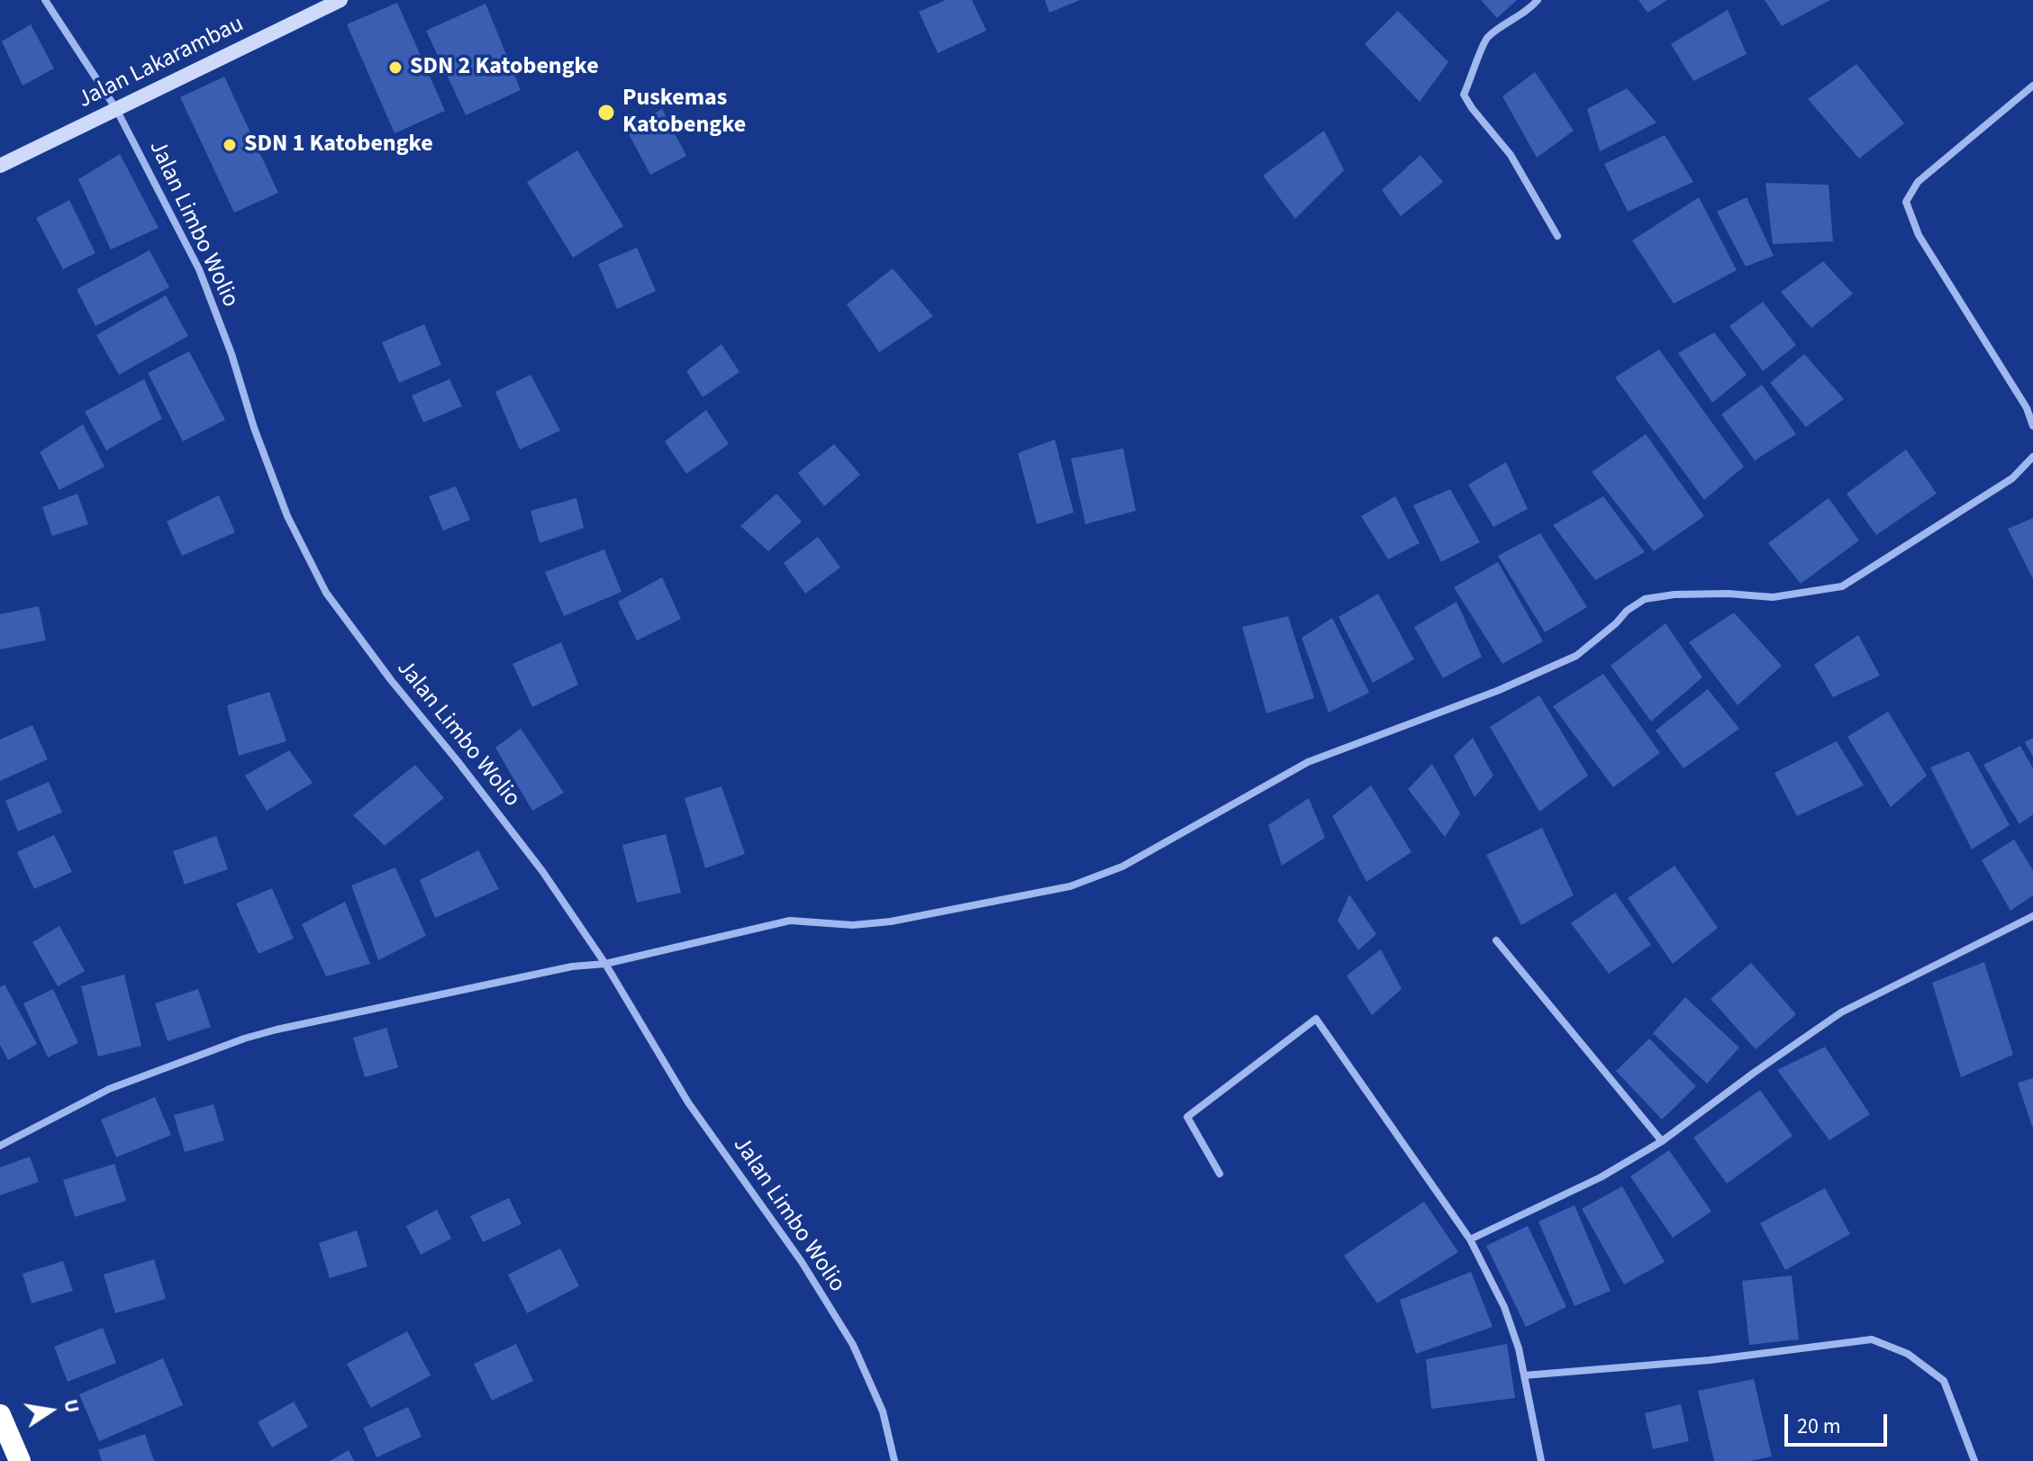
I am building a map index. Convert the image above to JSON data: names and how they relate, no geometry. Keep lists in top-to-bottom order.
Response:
{
  "streets": {
    "street": ["Jalan Lakarambau", "Jalan Limbo Wolio"]
  },
  "crossings": [
    ["Jalan Lakarambau", "Jalan Limbo Wolio"]
  ],
  "places": ["SDN 2 Katobengke", "Puskemas Katobengke", "SDN 1 Katobengke"],
  "scale_bar": "20 m",
  "north": "right"
}
